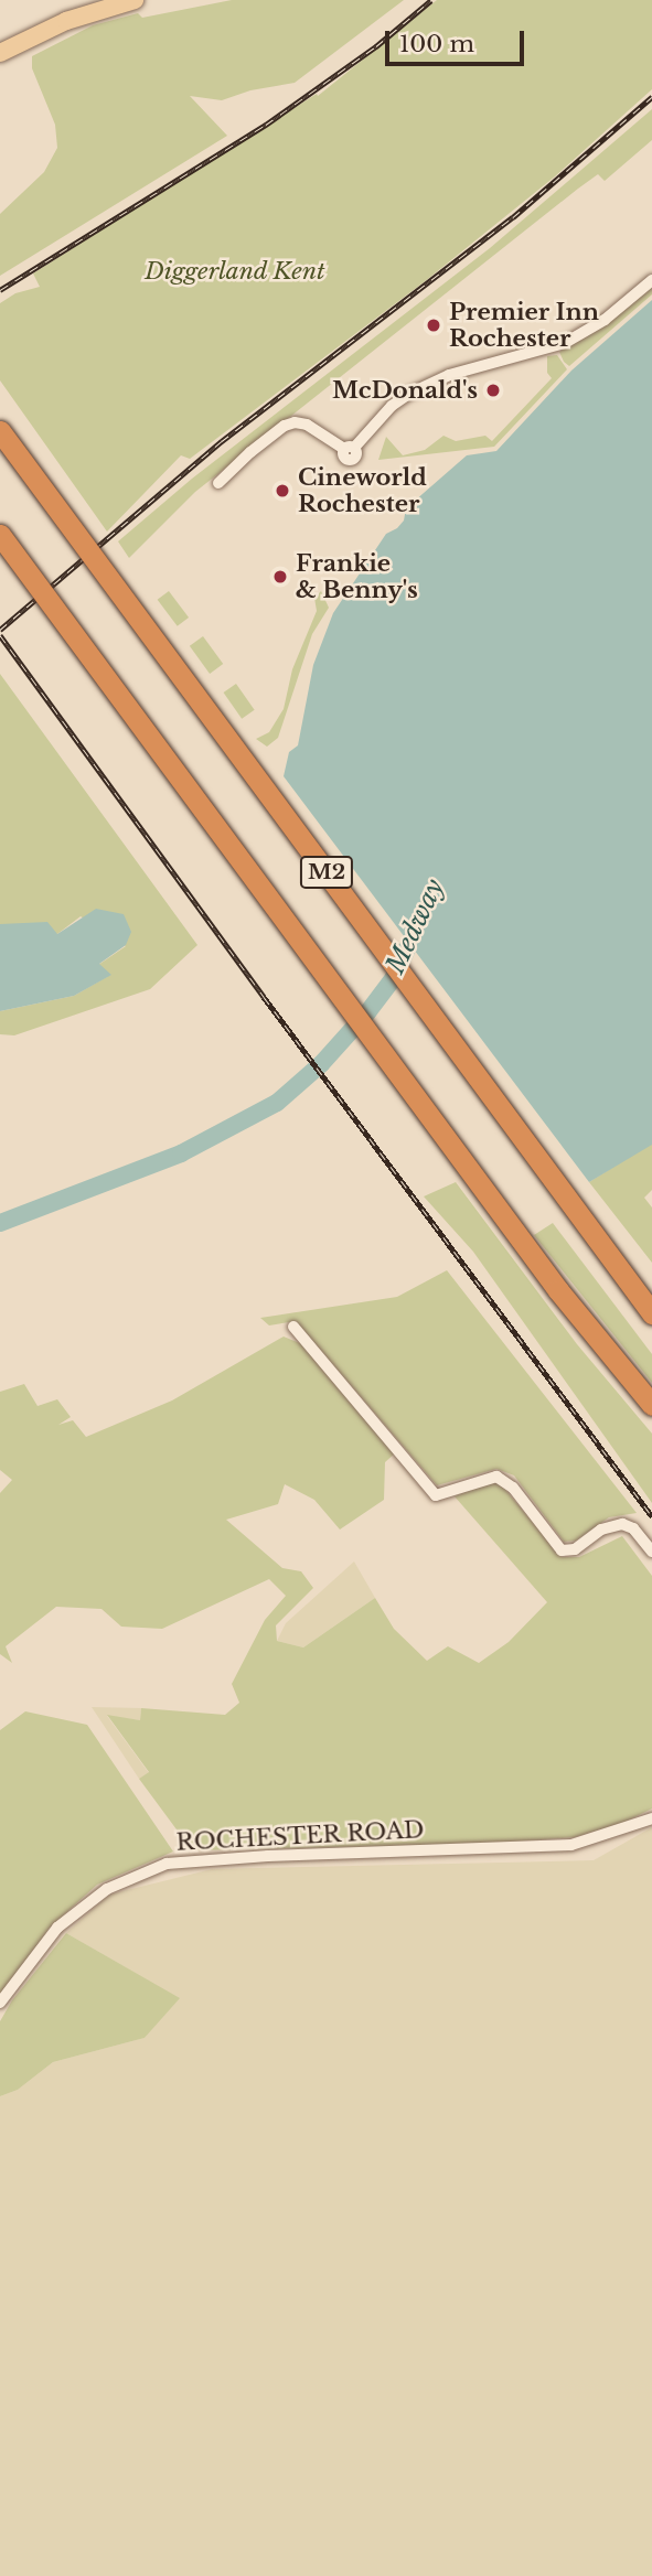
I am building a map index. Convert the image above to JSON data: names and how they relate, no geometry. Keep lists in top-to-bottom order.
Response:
{
  "streets": {
    "highway": ["M2"],
    "street": ["ROCHESTER ROAD"]
  },
  "water": ["Medway"],
  "parks": ["Diggerland Kent"],
  "places": [
    "Premier Inn Rochester",
    "McDonald's",
    "Cineworld Rochester",
    "Frankie & Benny's"
  ],
  "scale_bar": "100 m"
}
